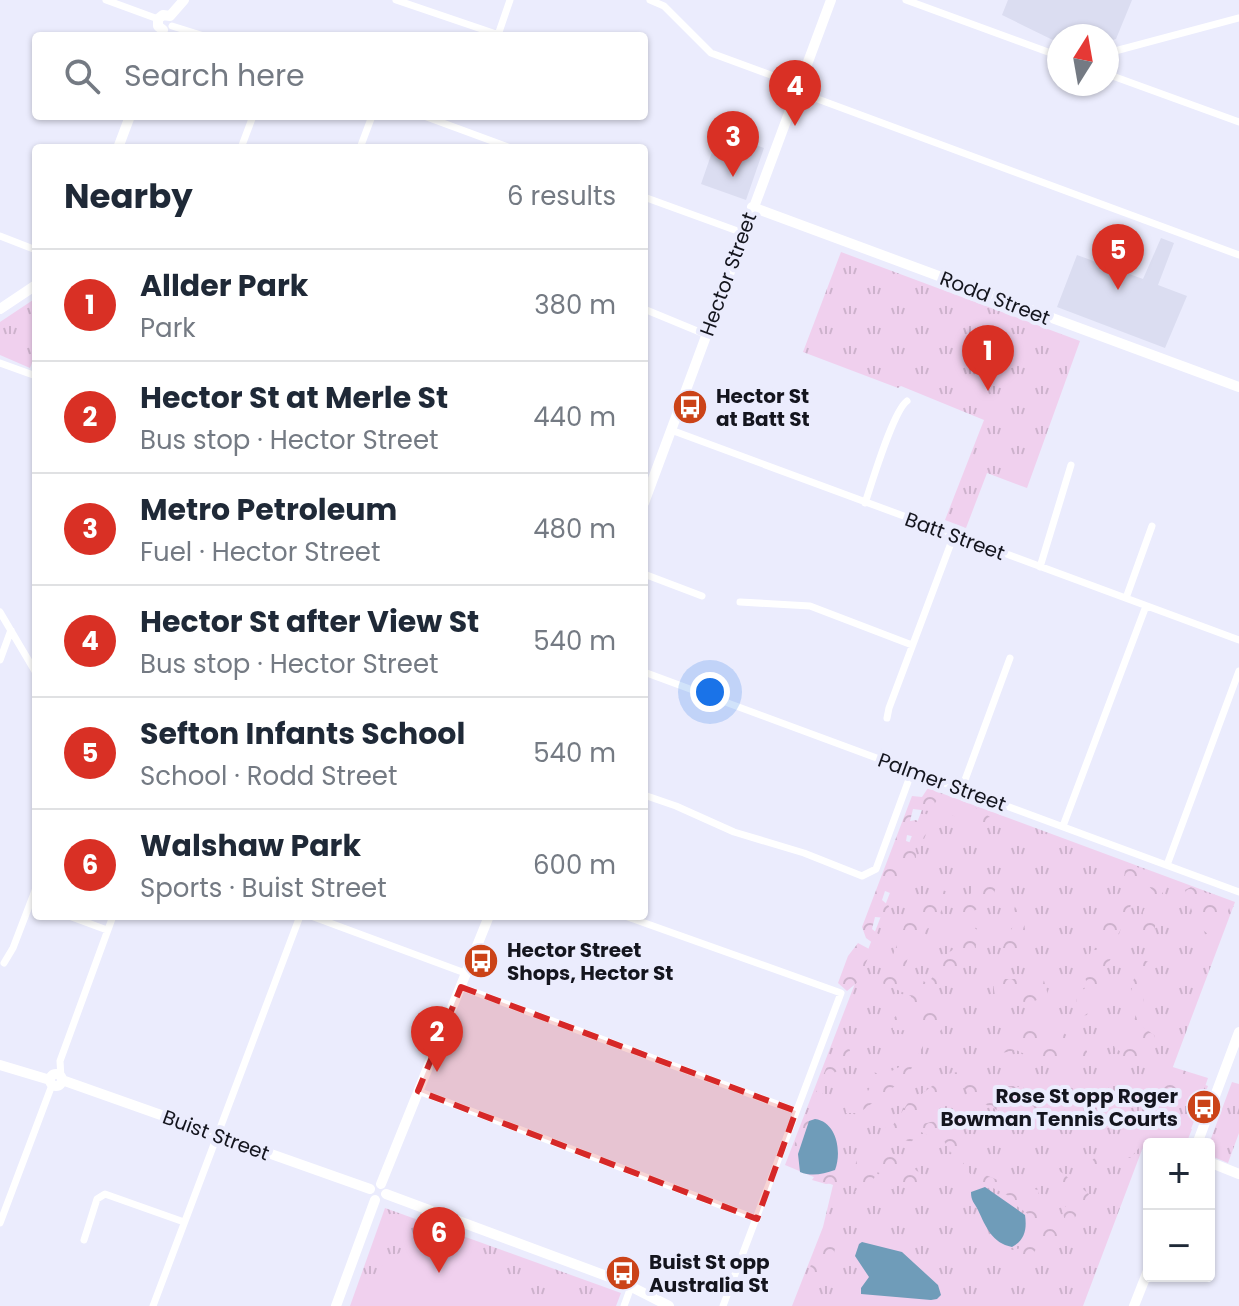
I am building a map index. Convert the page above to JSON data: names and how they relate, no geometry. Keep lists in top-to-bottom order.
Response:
{
  "streets": {
    "street": [
      "Hector Street",
      "Rodd Street",
      "Batt Street",
      "Palmer Street",
      "Buist Street"
    ]
  },
  "crossings": [
    ["Hector Street", "Rodd Street"],
    ["Hector Street", "Batt Street"]
  ],
  "places": {
    "bus stop": [
      "Hector St at Batt St",
      "Hector Street Shops, Hector St",
      "Rose St opp Roger Bowman Tennis Courts",
      "Buist St opp Australia St"
    ]
  },
  "north": "top",
  "page": {
    "search": "Search here",
    "pins": [
      "4",
      "3",
      "5",
      "1",
      "2",
      "6"
    ],
    "heading": ["Nearby", "6 results"],
    "list": [
      {
        "mark": "1",
        "name": "Allder Park",
        "note": "Park",
        "value": "380 m"
      },
      {
        "mark": "2",
        "name": "Hector St at Merle St",
        "note": "Bus stop · Hector Street",
        "value": "440 m"
      },
      {
        "mark": "3",
        "name": "Metro Petroleum",
        "note": "Fuel · Hector Street",
        "value": "480 m"
      },
      {
        "mark": "4",
        "name": "Hector St after View St",
        "note": "Bus stop · Hector Street",
        "value": "540 m"
      },
      {
        "mark": "5",
        "name": "Sefton Infants School",
        "note": "School · Rodd Street",
        "value": "540 m"
      },
      {
        "mark": "6",
        "name": "Walshaw Park",
        "note": "Sports · Buist Street",
        "value": "600 m"
      }
    ],
    "map_buttons": ["+", "−"]
  }
}
